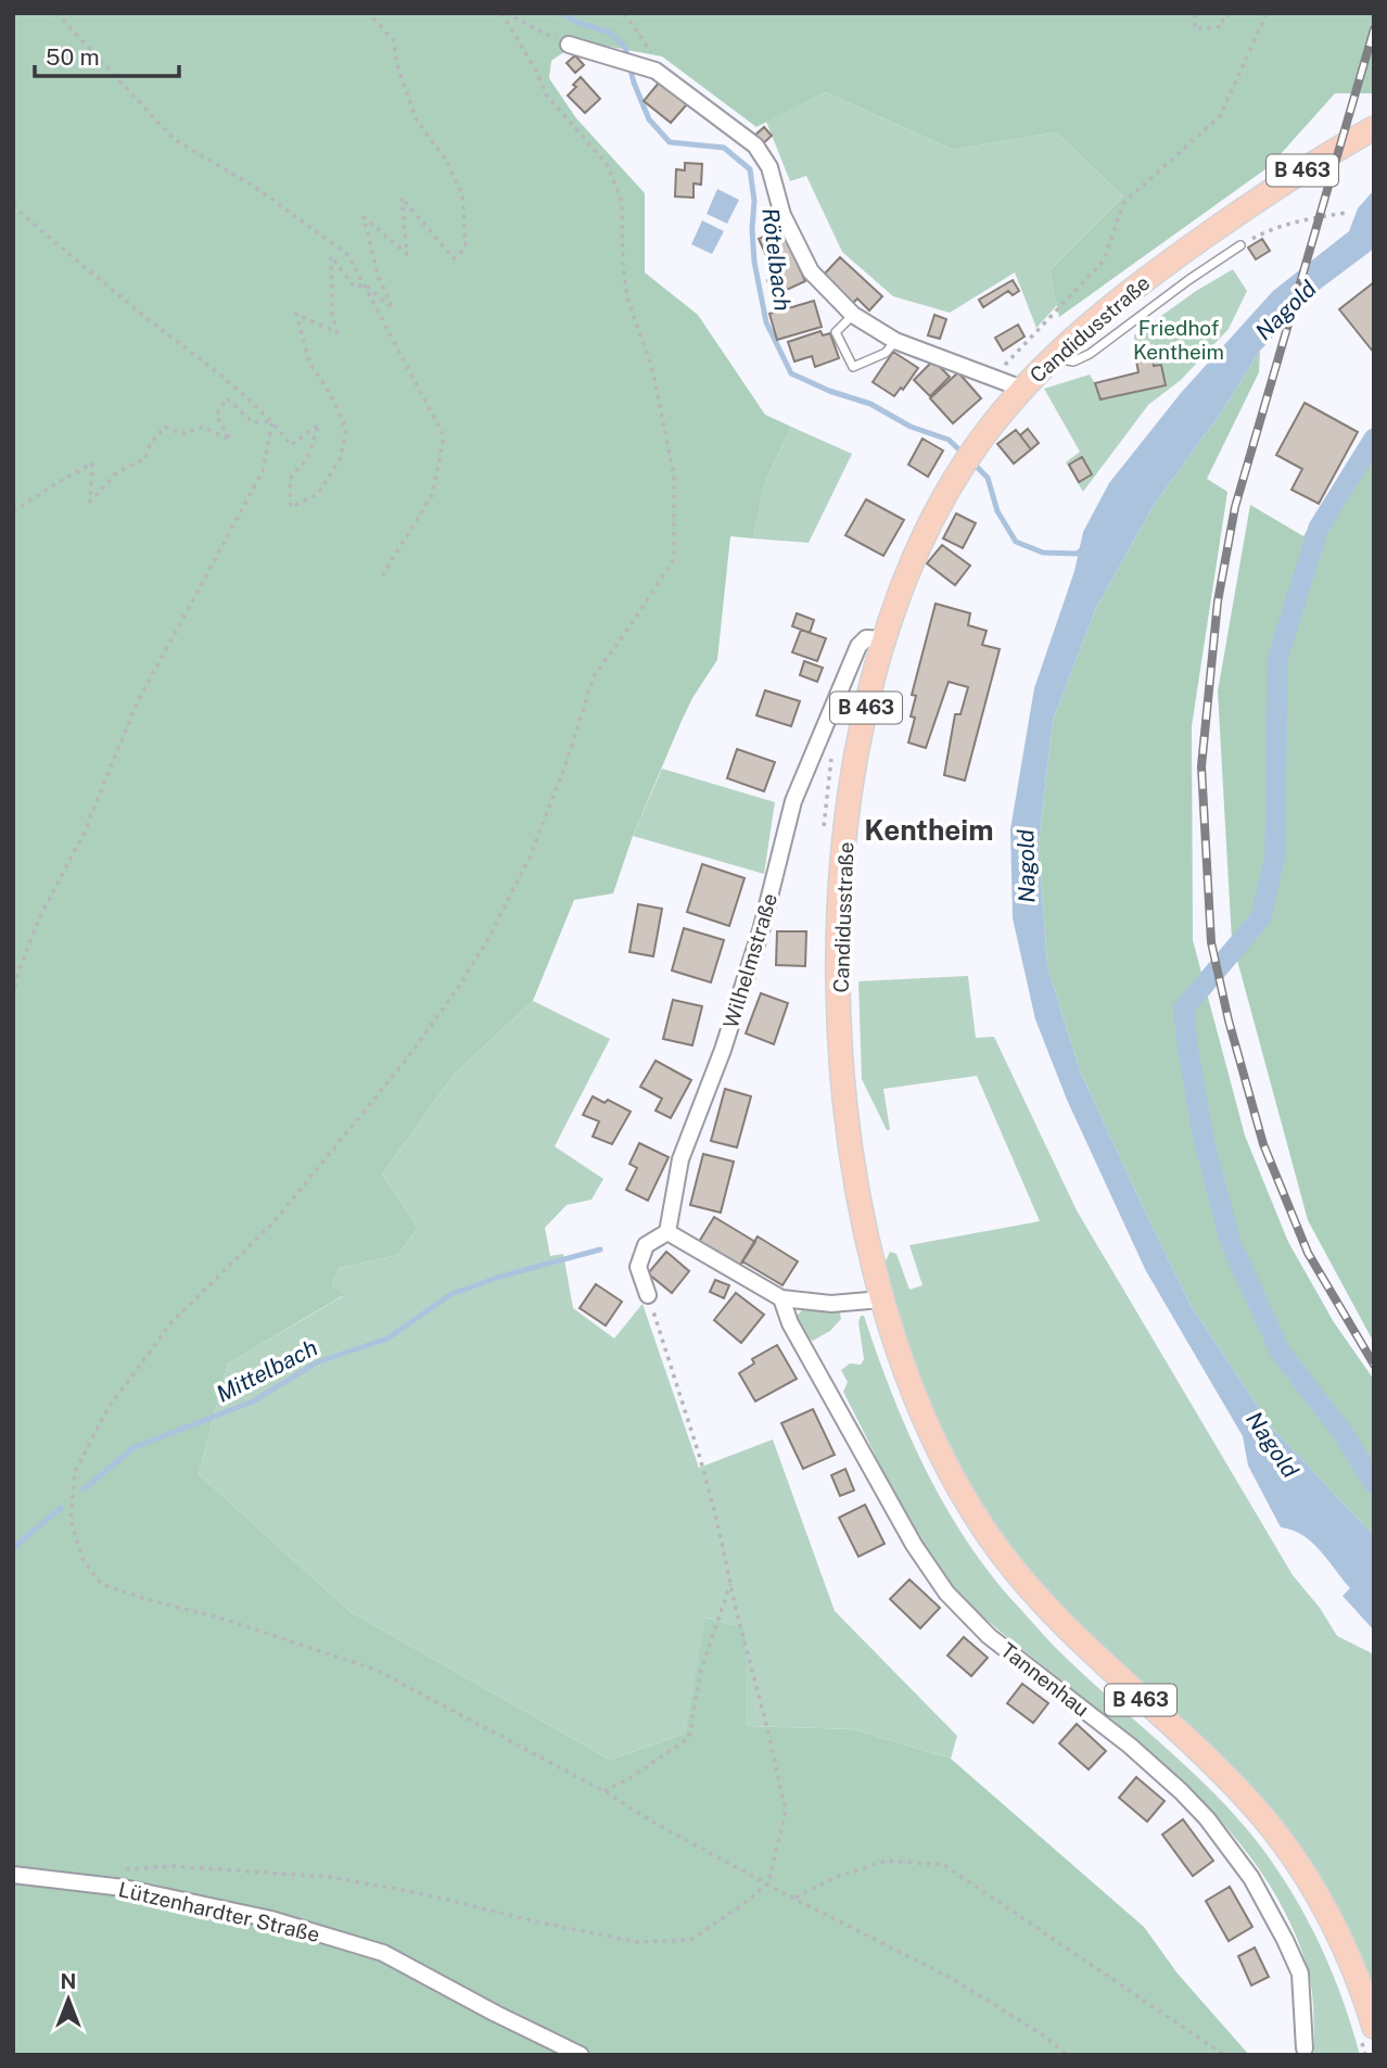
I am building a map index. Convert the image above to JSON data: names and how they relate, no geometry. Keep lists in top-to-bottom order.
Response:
{
  "streets": {
    "main road": ["B 463", "Candidusstraße"],
    "street": ["Wilhelmstraße", "Tannenhau", "Lützenhardter Straße"]
  },
  "crossings": [
    ["Candidusstraße", "Wilhelmstraße"]
  ],
  "districts": ["Kentheim"],
  "water": ["Rötelbach", "Nagold", "Mittelbach"],
  "parks": ["Friedhof Kentheim"],
  "scale_bar": "50 m",
  "north": "top"
}
